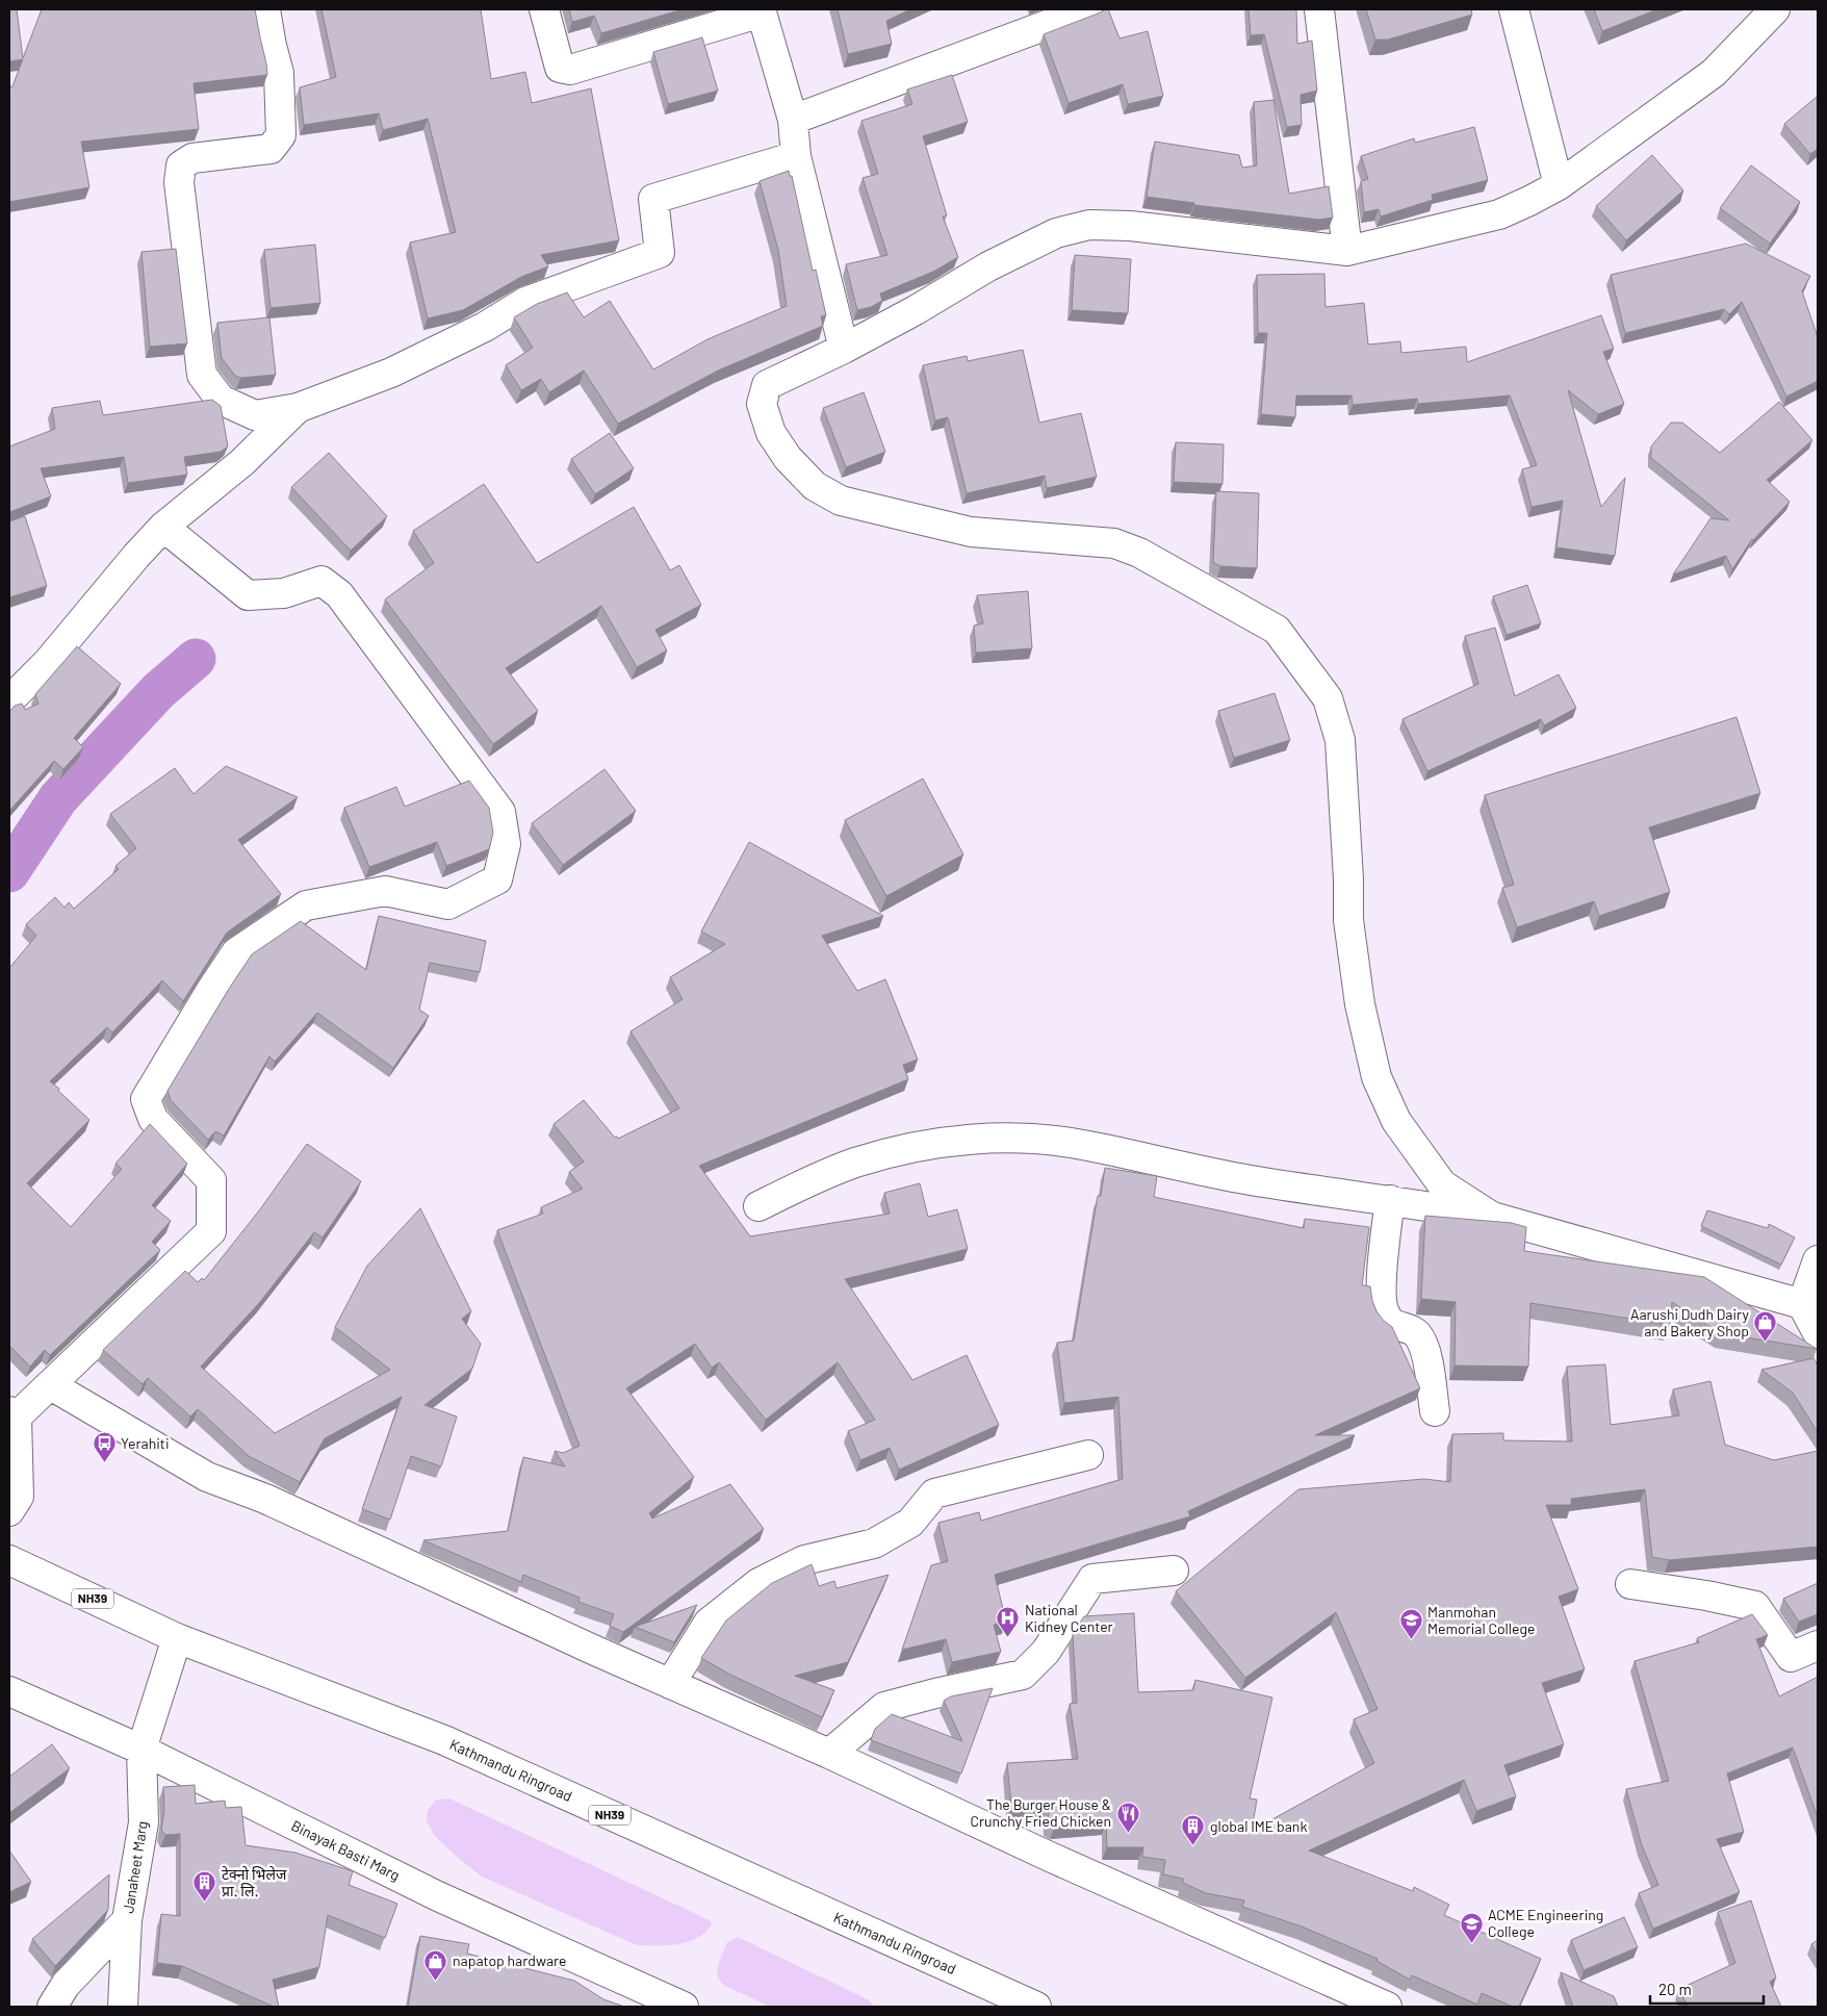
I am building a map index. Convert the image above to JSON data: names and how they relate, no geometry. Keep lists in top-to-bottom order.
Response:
{
  "streets": {
    "main road": [
      "NH39",
      "Kathmandu Ringroad",
      "Binayak Basti Marg",
      "Janaheet Marg"
    ]
  },
  "crossings": [
    ["Kathmandu Ringroad", "Janaheet Marg"],
    ["Binayak Basti Marg", "Janaheet Marg"]
  ],
  "places": {
    "shop": ["Aarushi Dudh Dairy and Bakery Shop", "napatop hardware"],
    "bus stop": ["Yerahiti"],
    "hospital": ["National Kidney Center"],
    "school or university": ["Manmohan Memorial College", "ACME Engineering College"],
    "restaurant": ["The Burger House & Crunchy Fried Chicken"],
    "building": ["global IME bank", "टेक्नो भिलेज प्रा. लि."]
  },
  "scale_bar": "20 m"
}
